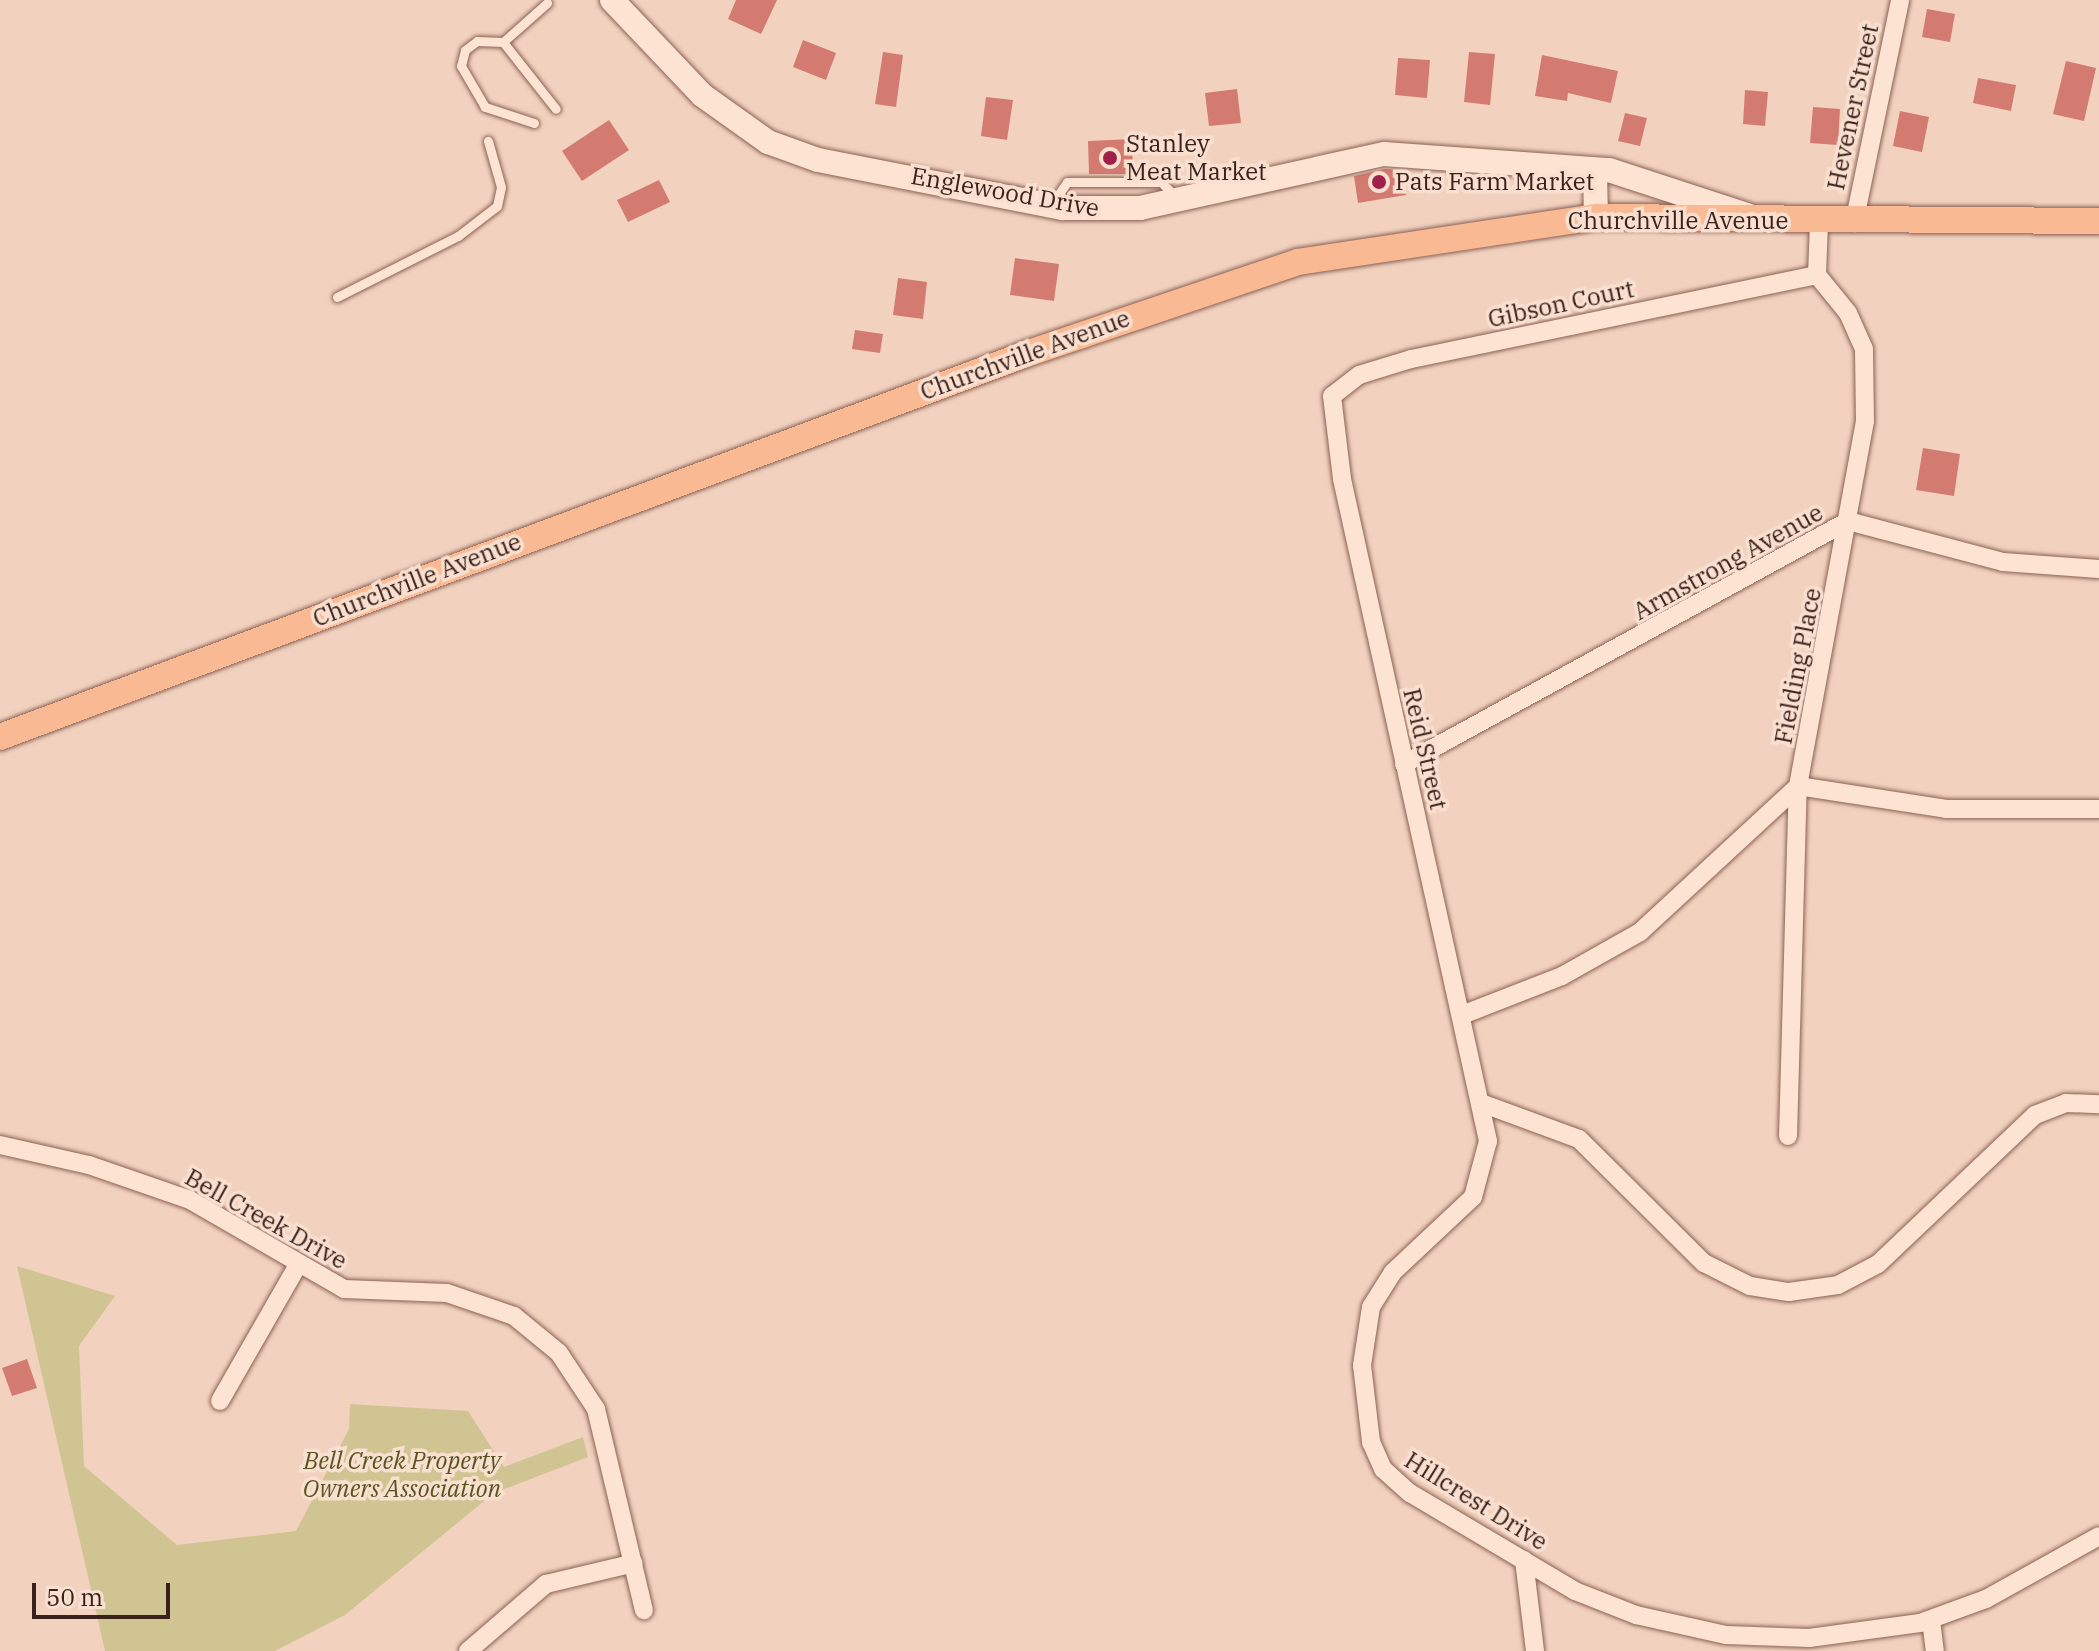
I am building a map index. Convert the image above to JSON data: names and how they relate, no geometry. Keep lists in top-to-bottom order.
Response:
{
  "streets": {
    "main road": ["Churchville Avenue"],
    "street": [
      "Hevener Street",
      "Englewood Drive",
      "Gibson Court",
      "Armstrong Avenue",
      "Fielding Place",
      "Reid Street",
      "Bell Creek Drive",
      "Hillcrest Drive"
    ]
  },
  "crossings": [
    ["Hevener Street", "Churchville Avenue"],
    ["Englewood Drive", "Churchville Avenue"],
    ["Gibson Court", "Fielding Place"],
    ["Gibson Court", "Reid Street"],
    ["Armstrong Avenue", "Fielding Place"],
    ["Armstrong Avenue", "Reid Street"],
    ["Reid Street", "Hillcrest Drive"]
  ],
  "parks": ["Bell Creek Property Owners Association"],
  "places": ["Stanley Meat Market", "Pats Farm Market"],
  "scale_bar": "50 m"
}
